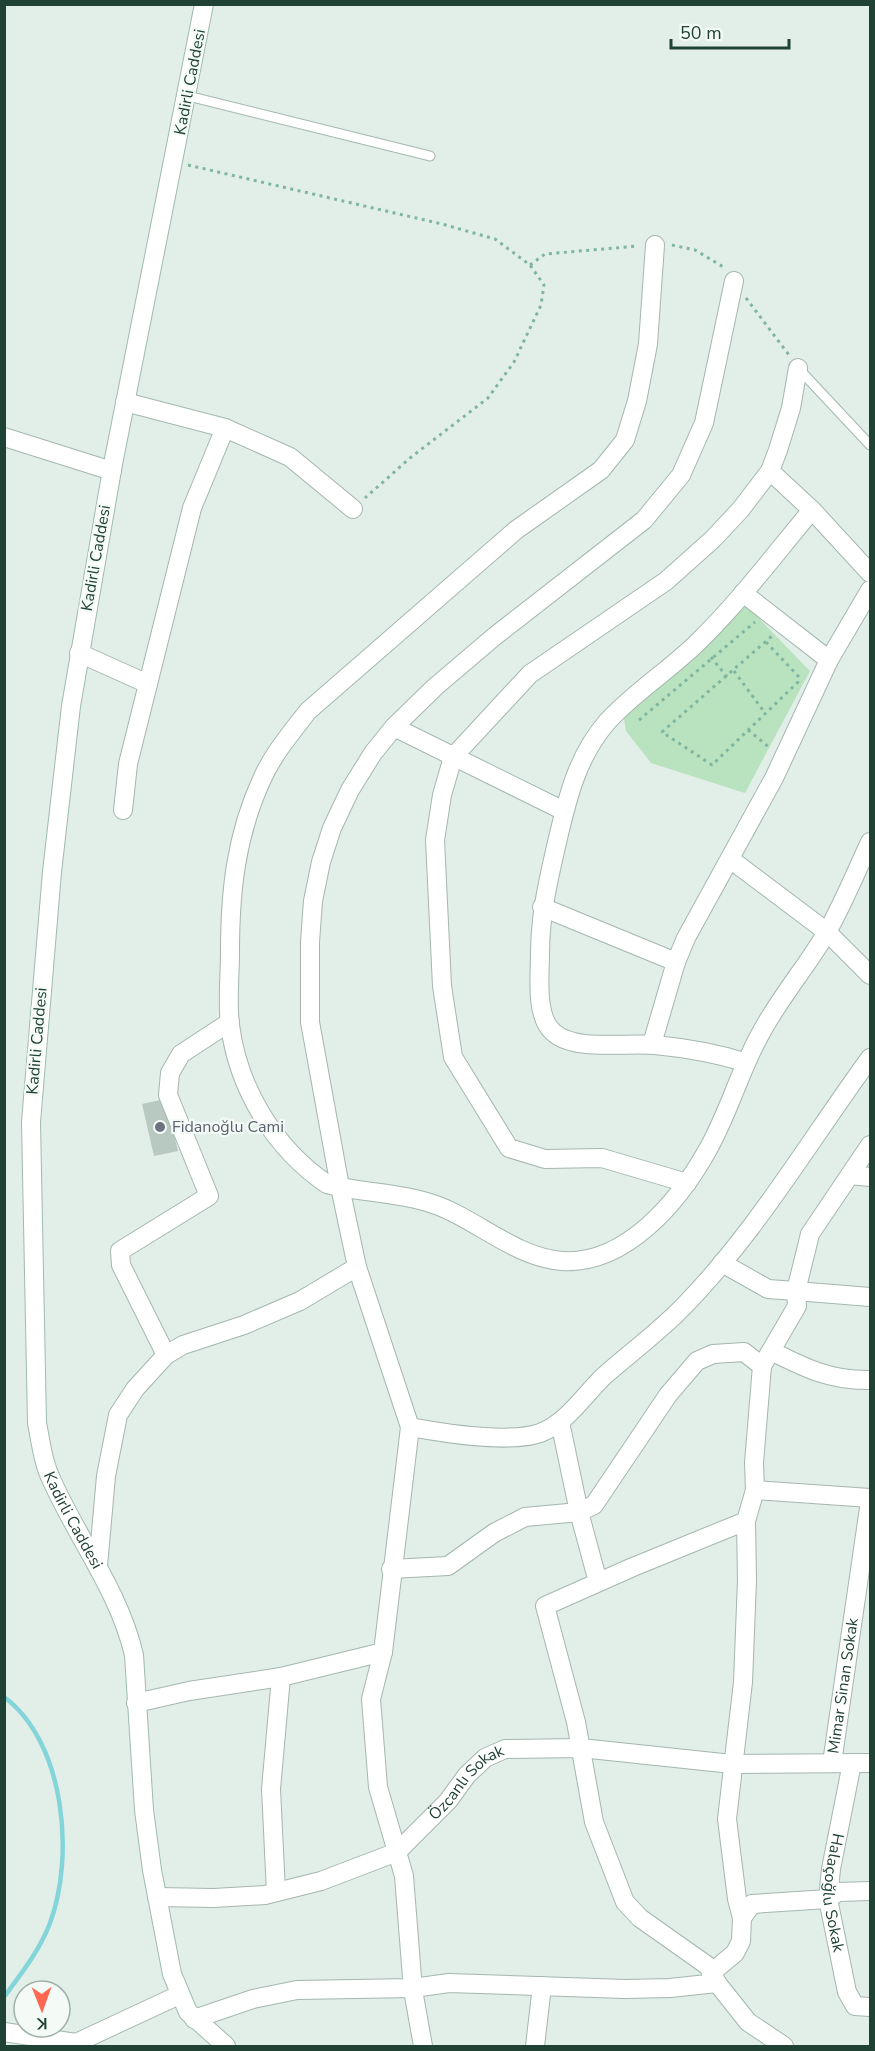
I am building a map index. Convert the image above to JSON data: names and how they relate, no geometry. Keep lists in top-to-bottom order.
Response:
{
  "streets": {
    "street": [
      "Kadirli Caddesi",
      "Mimar Sinan Sokak",
      "Özcanlı Sokak",
      "Halaçoğlu Sokak"
    ]
  },
  "crossings": [
    ["Kadirli Caddesi", "Özcanlı Sokak"],
    ["Mimar Sinan Sokak", "Özcanlı Sokak"],
    ["Özcanlı Sokak", "Halaçoğlu Sokak"]
  ],
  "places": ["Fidanoğlu Cami"],
  "scale_bar": "50 m",
  "north": "bottom"
}
